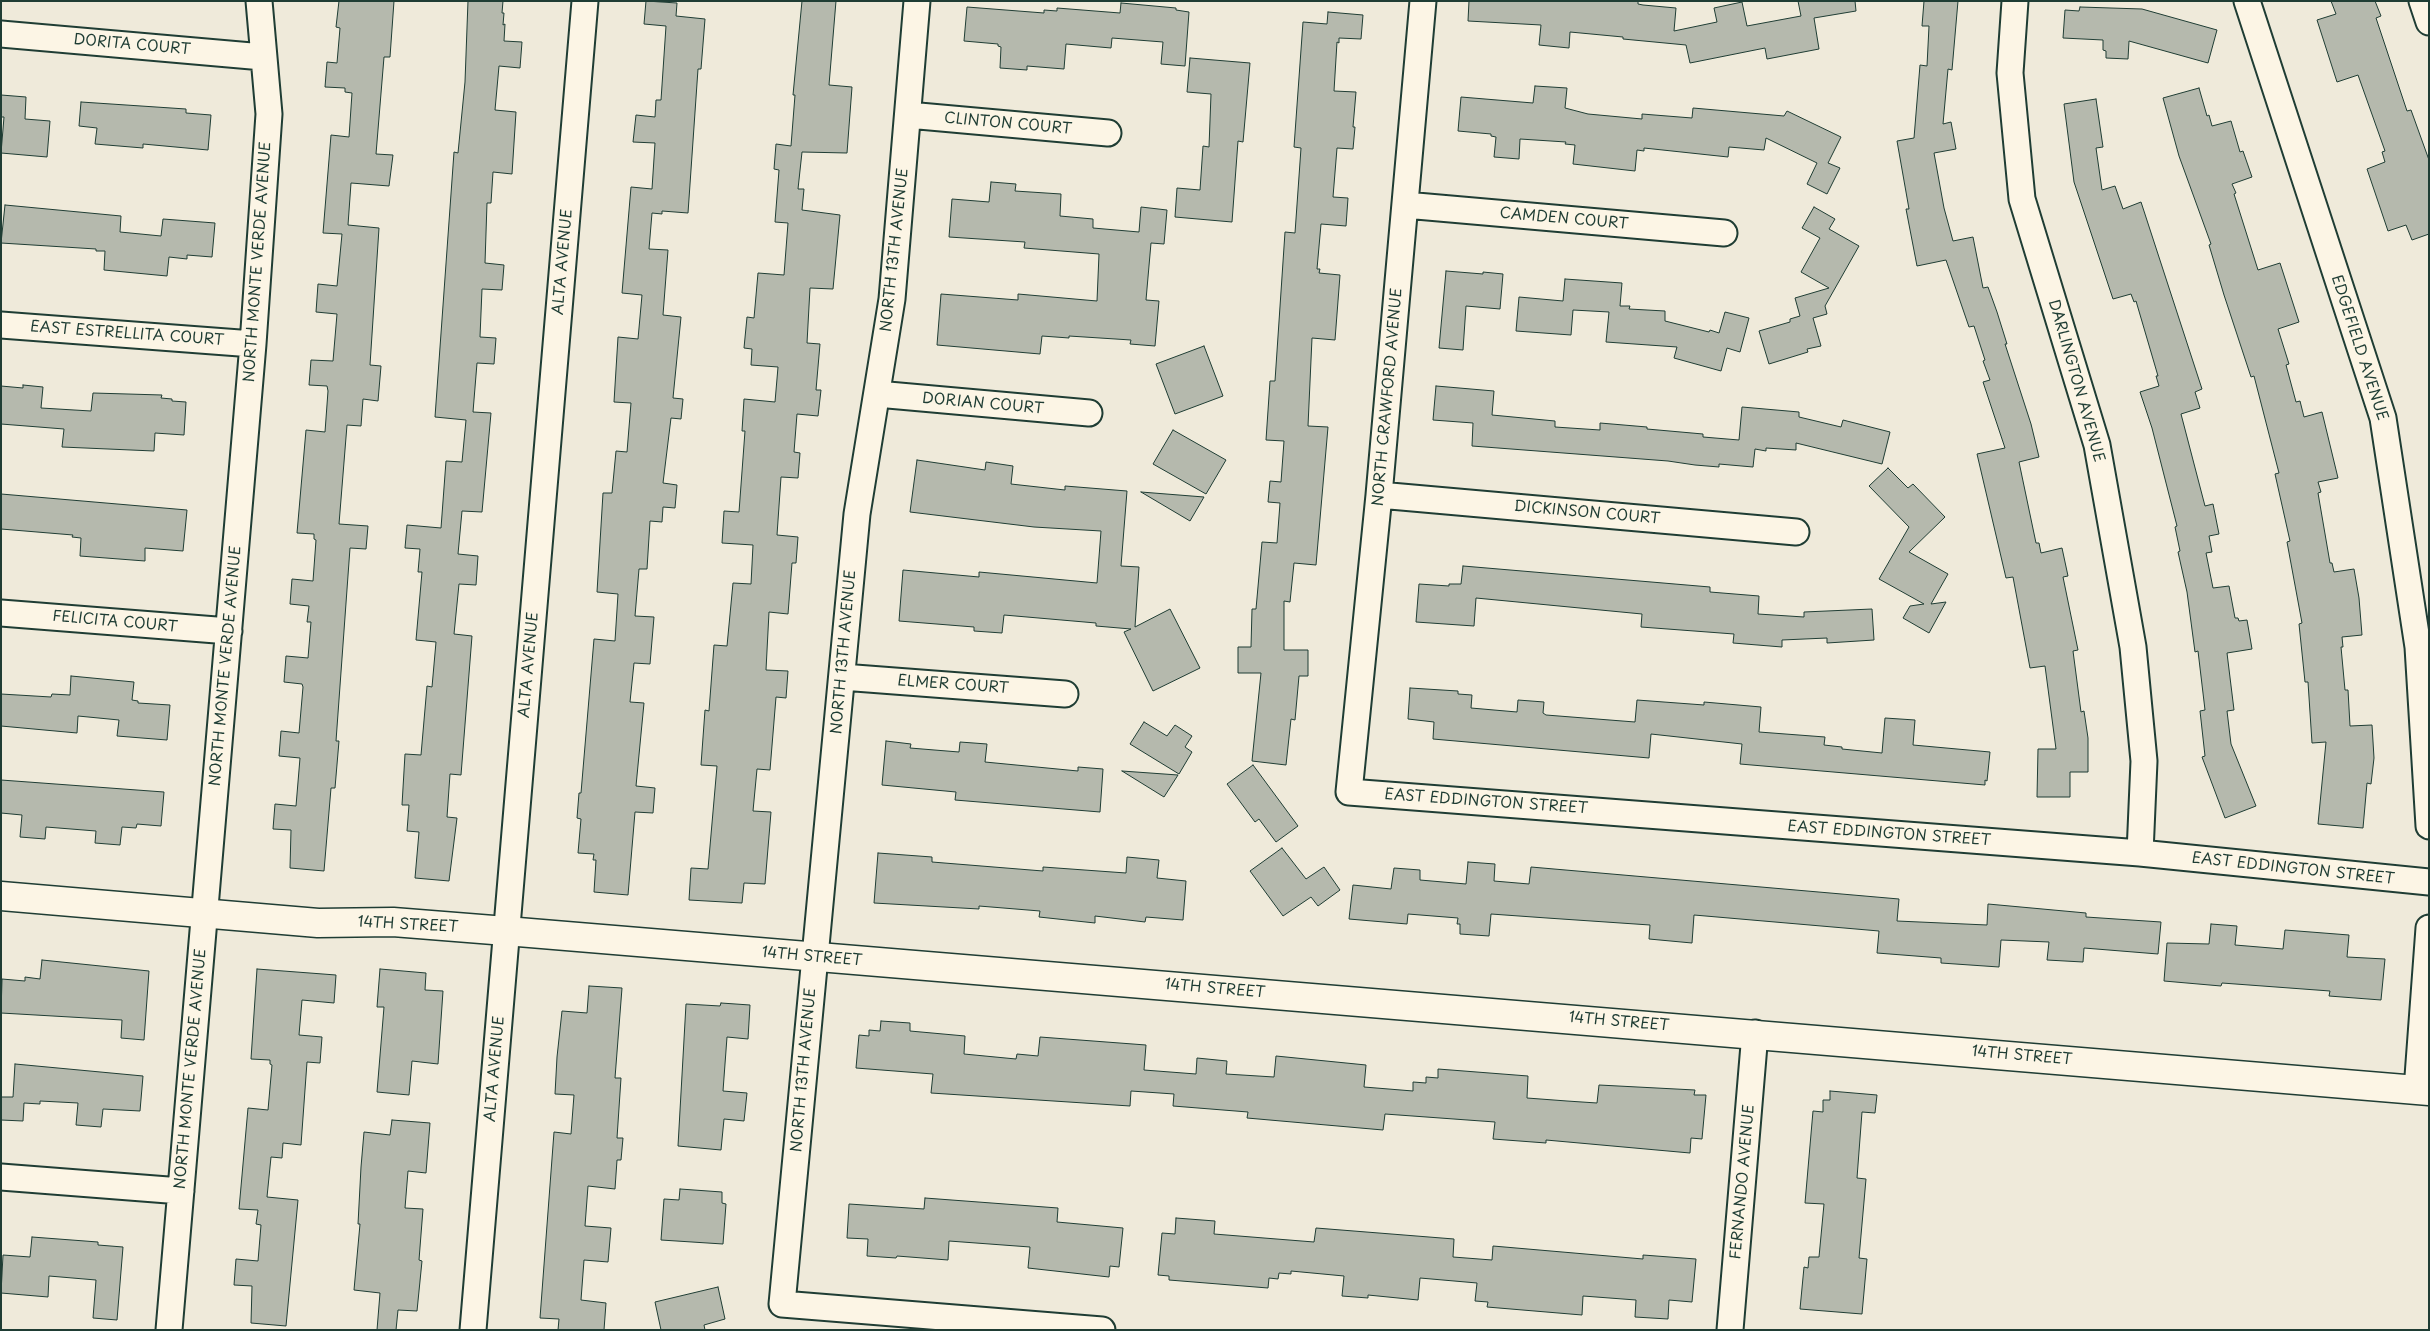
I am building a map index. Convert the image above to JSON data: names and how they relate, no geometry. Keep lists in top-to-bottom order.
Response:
{
  "streets": {
    "street": [
      "DORITA COURT",
      "CLINTON COURT",
      "CAMDEN COURT",
      "NORTH 13TH AVENUE",
      "NORTH MONTE VERDE AVENUE",
      "ALTA AVENUE",
      "EAST ESTRELLITA COURT",
      "EDGEFIELD AVENUE",
      "DARLINGTON AVENUE",
      "NORTH CRAWFORD AVENUE",
      "DORIAN COURT",
      "DICKINSON COURT",
      "FELICITA COURT",
      "ELMER COURT",
      "EAST EDDINGTON STREET",
      "14TH STREET",
      "FERNANDO AVENUE"
    ]
  },
  "crossings": [
    ["DORITA COURT", "NORTH MONTE VERDE AVENUE"],
    ["CLINTON COURT", "NORTH 13TH AVENUE"],
    ["CAMDEN COURT", "NORTH CRAWFORD AVENUE"],
    ["NORTH 13TH AVENUE", "DORIAN COURT"],
    ["NORTH 13TH AVENUE", "ELMER COURT"],
    ["NORTH 13TH AVENUE", "14TH STREET"],
    ["NORTH MONTE VERDE AVENUE", "EAST ESTRELLITA COURT"],
    ["NORTH MONTE VERDE AVENUE", "FELICITA COURT"],
    ["NORTH MONTE VERDE AVENUE", "14TH STREET"],
    ["ALTA AVENUE", "14TH STREET"],
    ["DARLINGTON AVENUE", "EAST EDDINGTON STREET"],
    ["NORTH CRAWFORD AVENUE", "DICKINSON COURT"],
    ["NORTH CRAWFORD AVENUE", "EAST EDDINGTON STREET"],
    ["14TH STREET", "FERNANDO AVENUE"]
  ]
}
